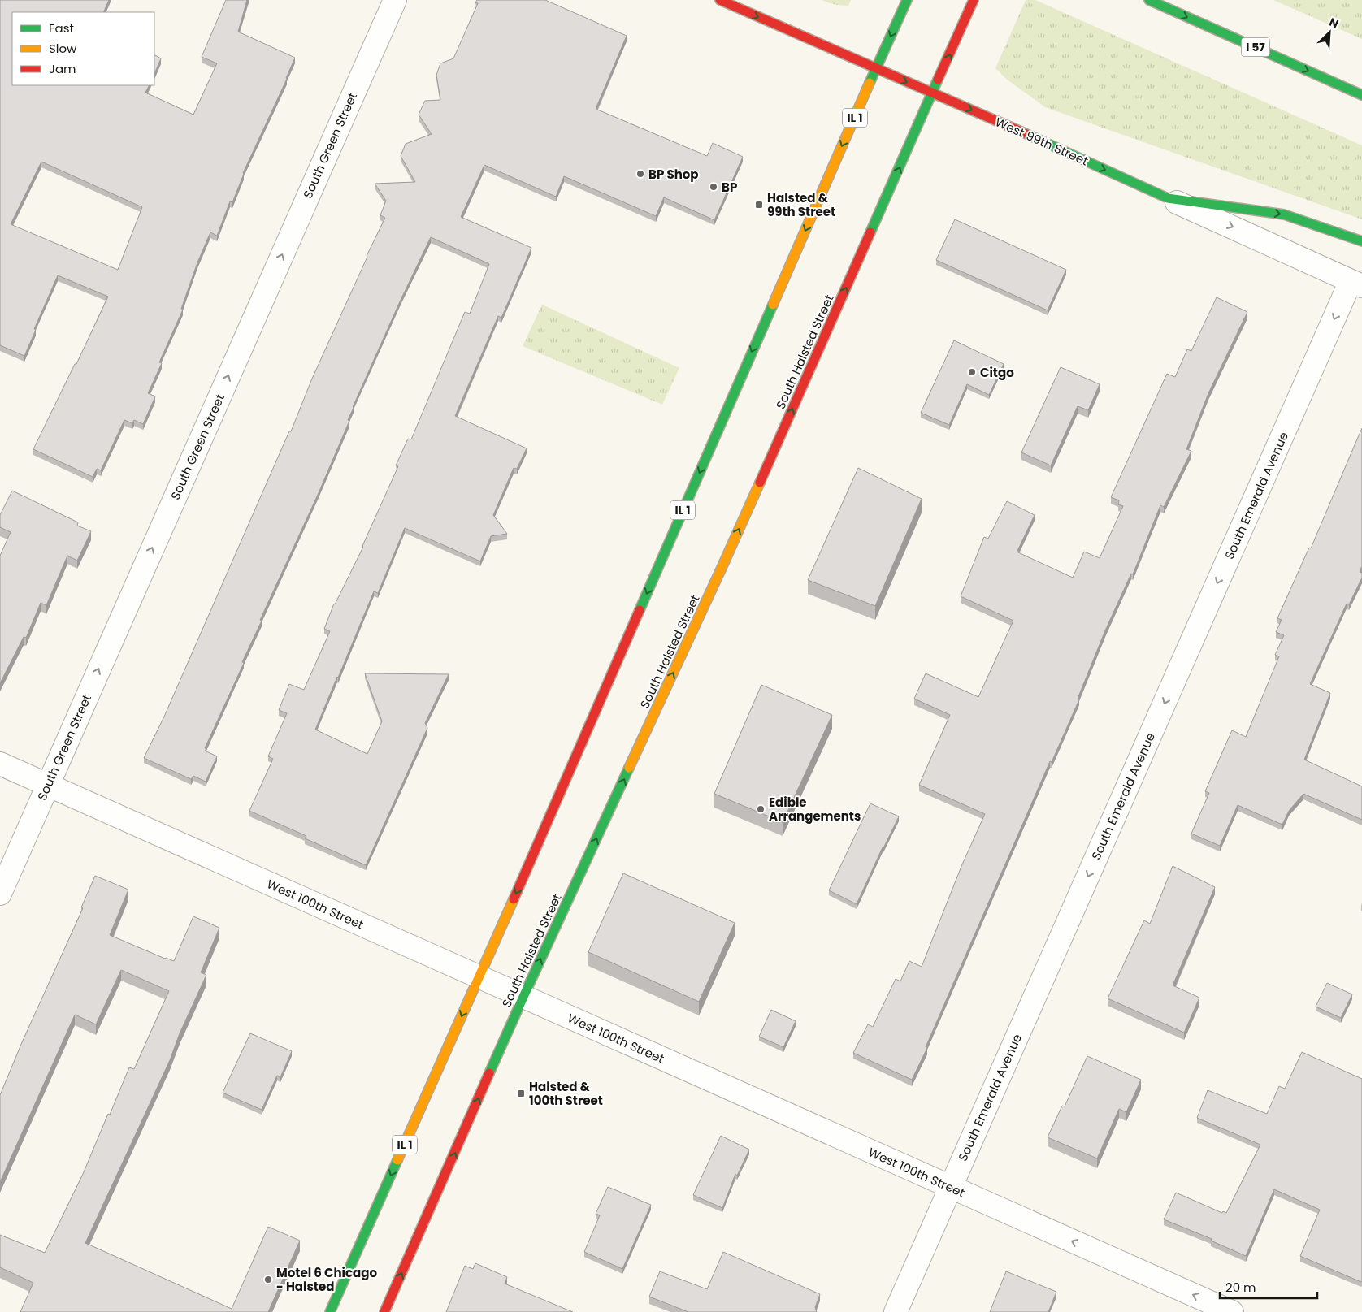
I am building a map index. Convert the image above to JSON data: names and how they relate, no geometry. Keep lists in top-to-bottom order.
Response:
{
  "streets": {
    "main road": [
      "I 57",
      "IL 1",
      "West 99th Street",
      "South Halsted Street"
    ],
    "street": ["South Green Street", "South Emerald Avenue", "West 100th Street"]
  },
  "crossings": [
    ["IL 1", "West 99th Street"],
    ["IL 1", "West 100th Street"],
    ["West 99th Street", "South Halsted Street"],
    ["West 99th Street", "South Emerald Avenue"],
    ["South Green Street", "West 100th Street"],
    ["South Halsted Street", "West 100th Street"],
    ["South Emerald Avenue", "West 100th Street"]
  ],
  "one_way": ["South Green Street", "South Emerald Avenue"],
  "places": {
    "other": [
      "BP Shop",
      "BP",
      "Citgo",
      "Edible Arrangements",
      "Motel 6 Chicago - Halsted"
    ],
    "transit": ["Halsted & 99th Street", "Halsted & 100th Street"]
  },
  "legend": ["Fast", "Slow", "Jam"],
  "scale_bar": "20 m",
  "north": "top right"
}
